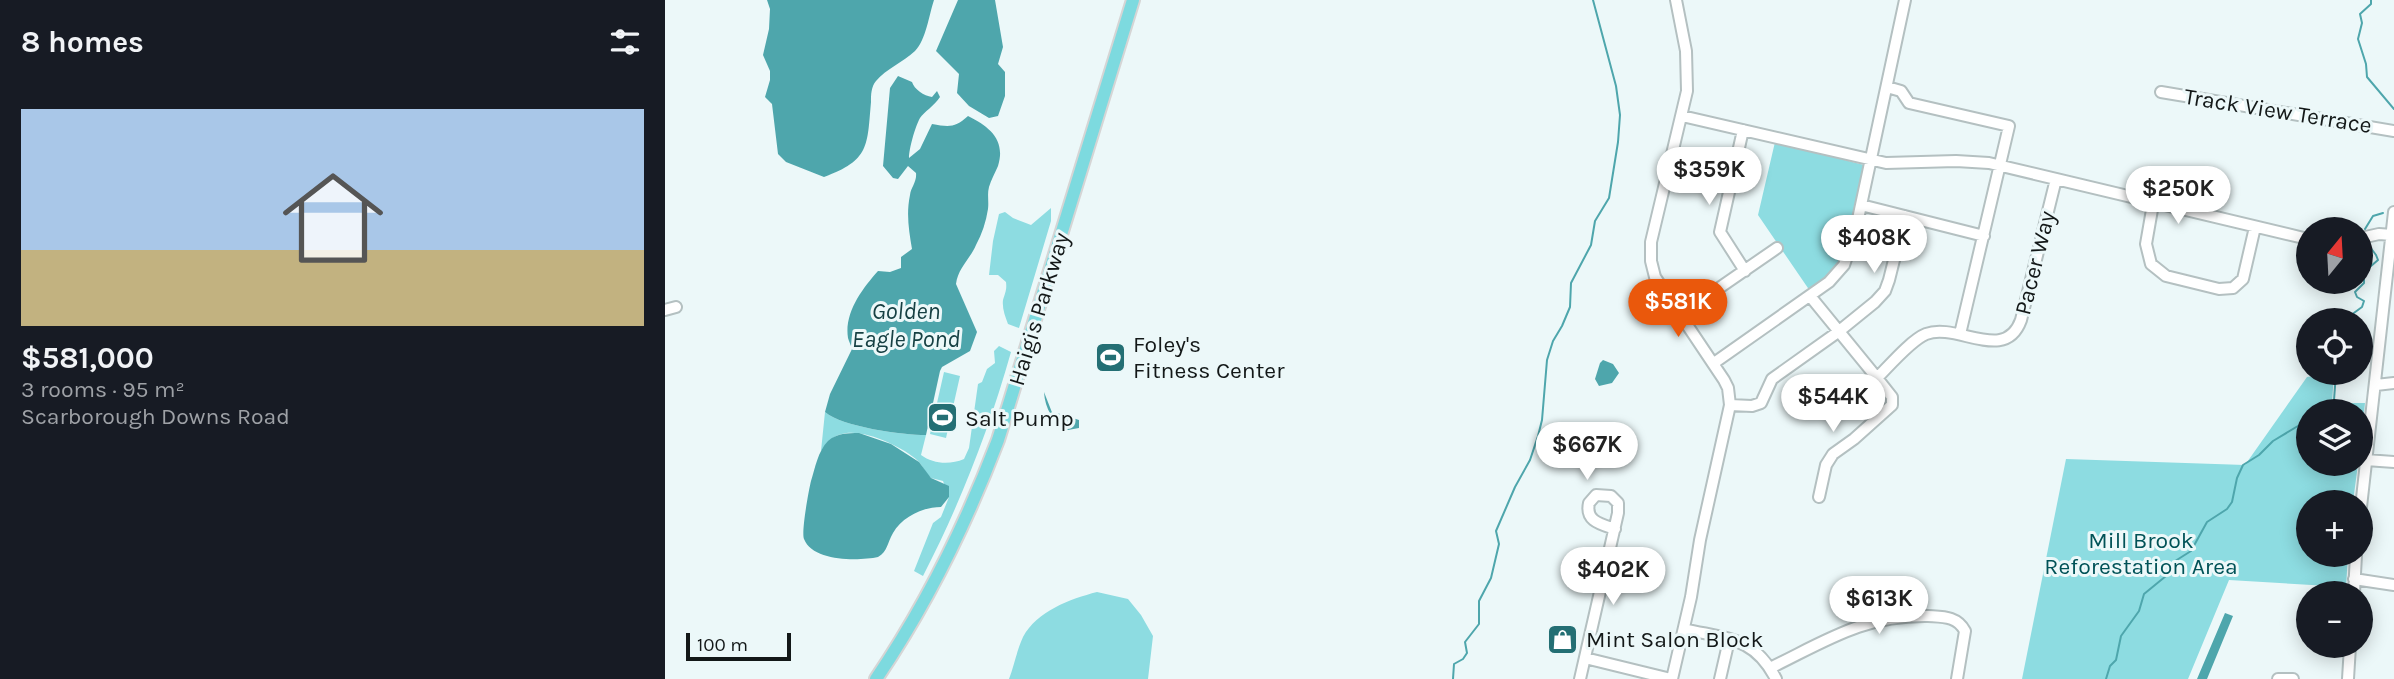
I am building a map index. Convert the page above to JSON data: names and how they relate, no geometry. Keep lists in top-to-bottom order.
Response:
{
  "streets": {
    "main road": ["Haigis Parkway"],
    "street": ["Track View Terrace", "Pacer Way"]
  },
  "water": ["Golden Eagle Pond"],
  "parks": ["Mill Brook Reforestation Area"],
  "places": {
    "sports": ["Foley's Fitness Center", "Salt Pump"],
    "shop": ["Mint Salon Block"]
  },
  "scale_bar": "100 m",
  "north": "top",
  "page": {
    "heading": "8 homes",
    "list": [
      {
        "name": "$581,000",
        "note": "3 rooms · 95 m² · Scarborough Downs Road"
      }
    ],
    "price": [
      "$359K",
      "$250K",
      "$408K",
      "$581K",
      "$544K",
      "$667K",
      "$402K",
      "$613K"
    ],
    "map_buttons": ["+", "−"],
    "scale": "100 m"
  }
}
